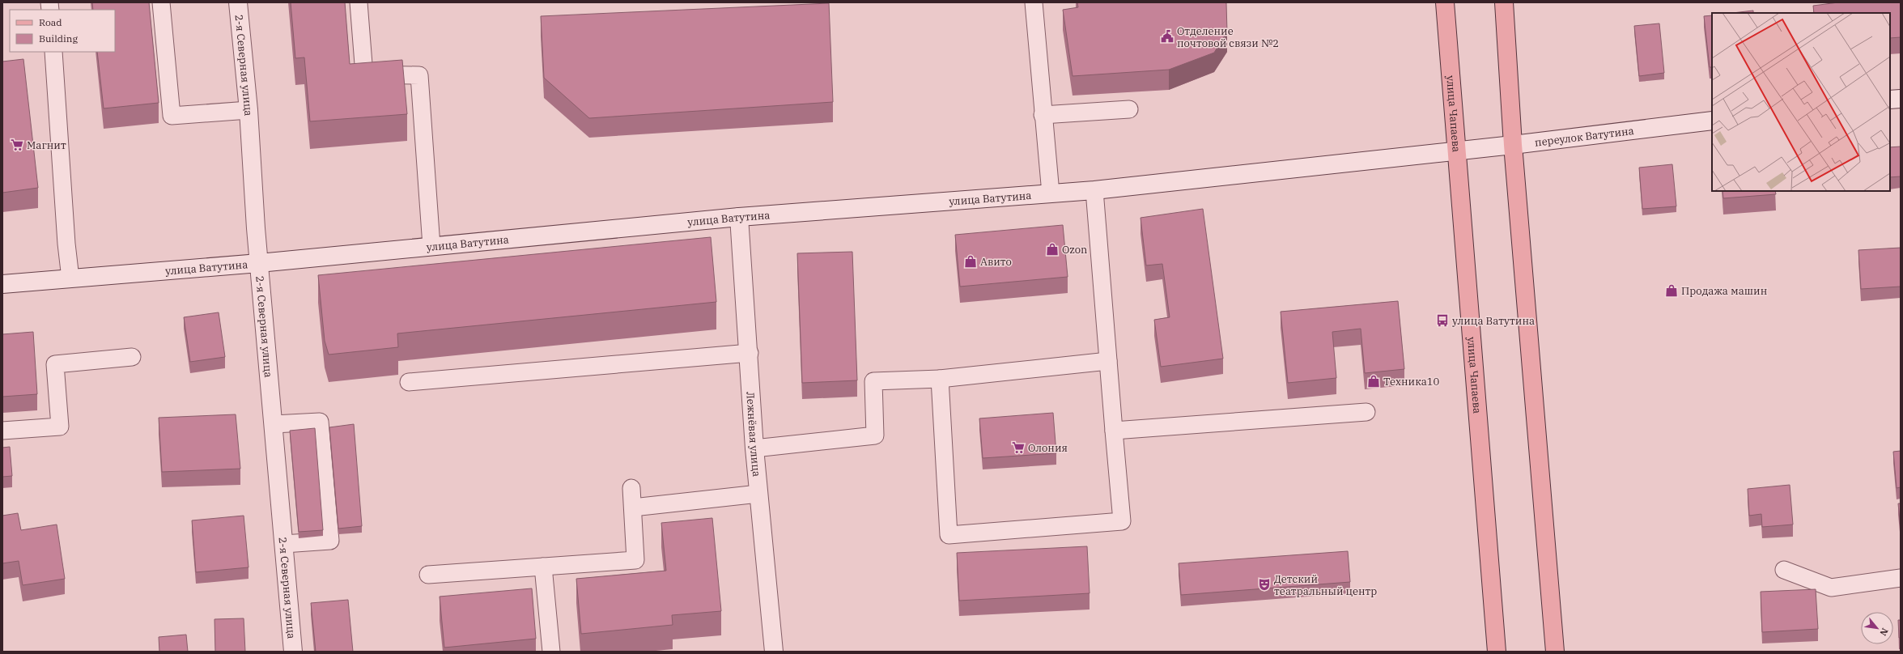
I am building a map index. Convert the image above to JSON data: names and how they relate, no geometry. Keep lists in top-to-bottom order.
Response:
{
  "streets": {
    "main road": [
      "2-я Северная улица",
      "улица Чапаева",
      "переулок Ватутина",
      "улица Ватутина",
      "Лежнёвая улица"
    ]
  },
  "crossings": [
    ["2-я Северная улица", "улица Ватутина"],
    ["улица Чапаева", "переулок Ватутина"],
    ["улица Чапаева", "улица Ватутина"],
    ["переулок Ватутина", "улица Ватутина"],
    ["улица Ватутина", "Лежнёвая улица"]
  ],
  "places": {
    "public building": ["Отделение почтовой связи №2"],
    "supermarket": ["Магнит", "Олония"],
    "shop": [
      "Ozon",
      "Авито",
      "Продажа машин",
      "Техника10"
    ],
    "bus stop": ["улица Ватутина"],
    "theatre": ["Детский театральный центр"]
  },
  "legend": ["Road", "Building"],
  "north": "bottom right"
}
